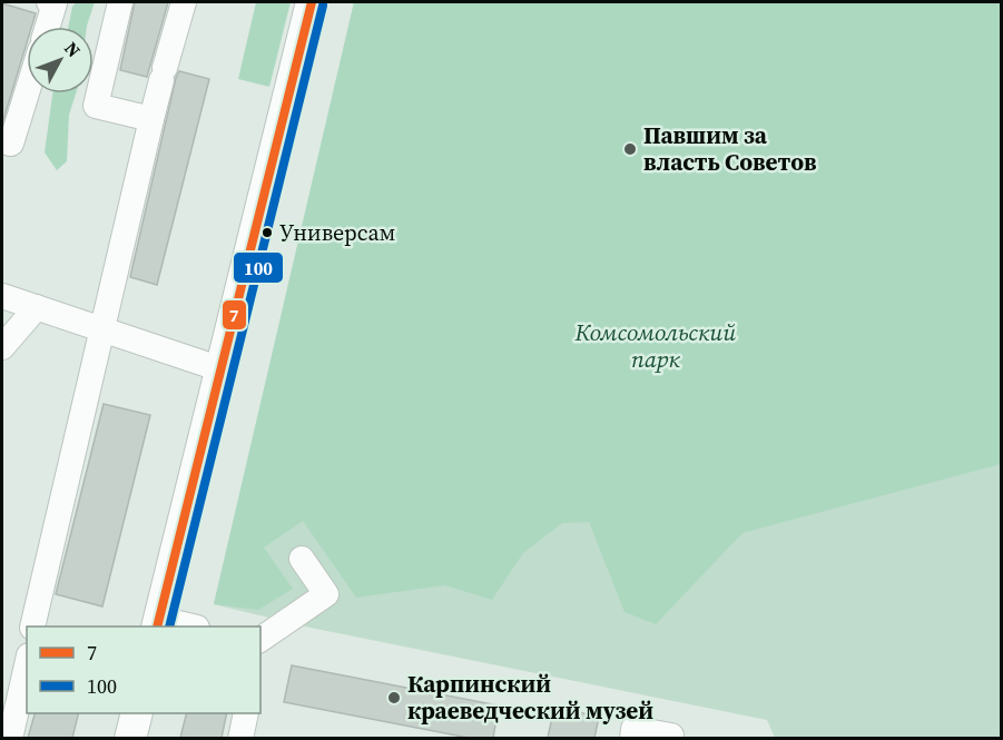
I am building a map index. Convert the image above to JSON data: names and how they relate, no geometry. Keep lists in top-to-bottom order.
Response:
{
  "parks": ["Комсомольский парк"],
  "places": ["Павшим за власть Советов", "Универсам", "Карпинский краеведческий музей"],
  "lines": ["transit line 7", "transit line 100"],
  "legend": ["7", "100"],
  "north": "top right"
}
